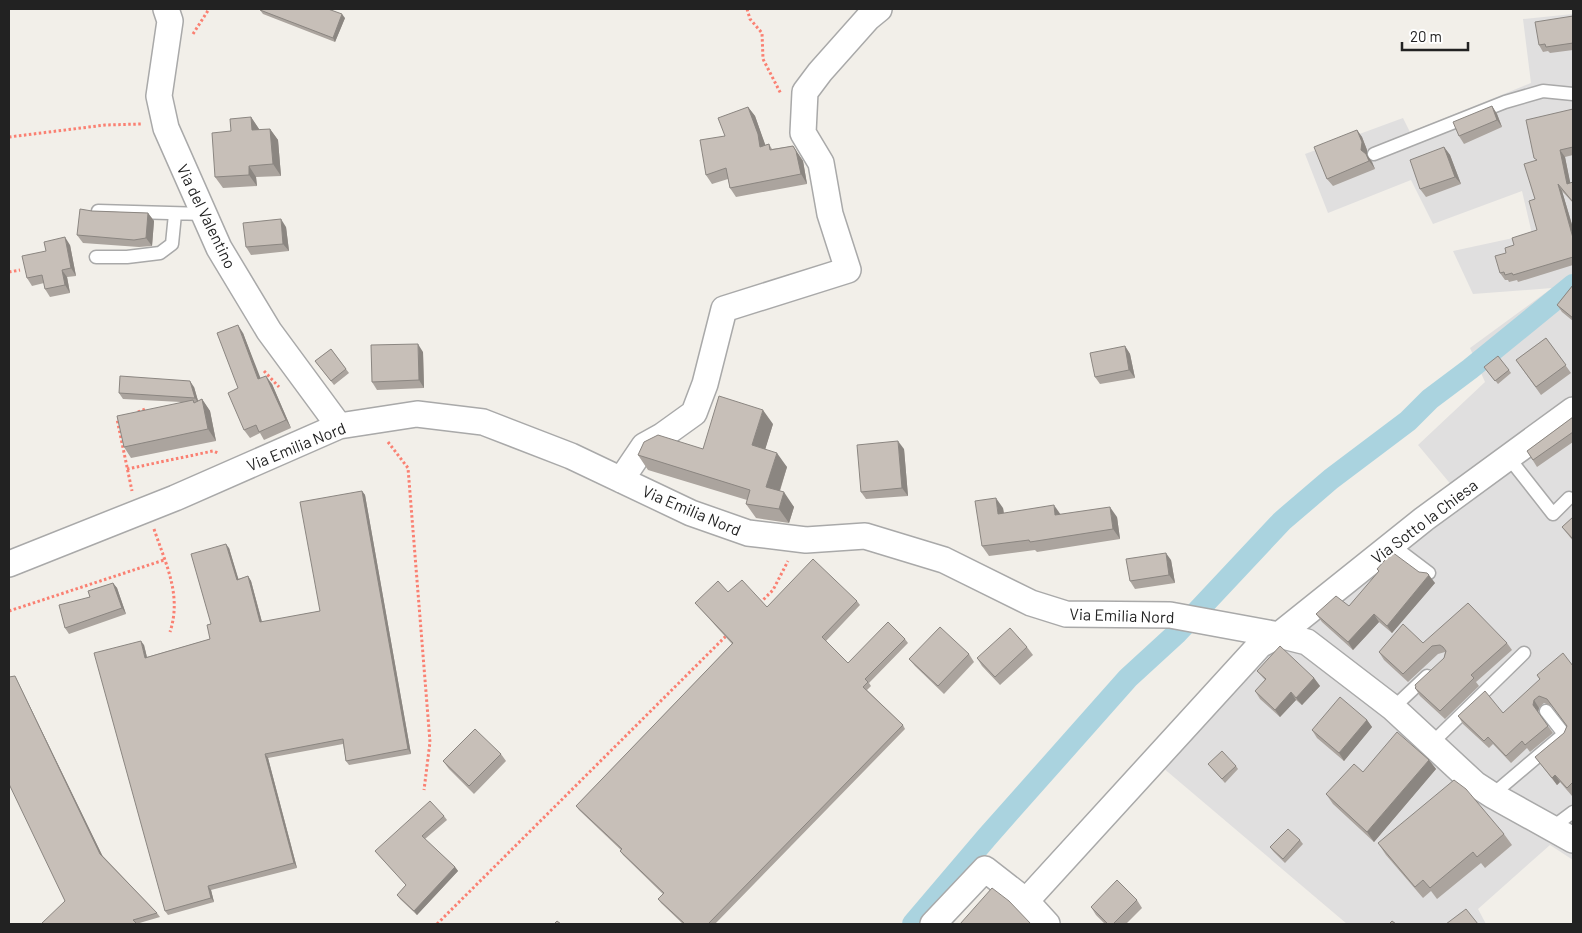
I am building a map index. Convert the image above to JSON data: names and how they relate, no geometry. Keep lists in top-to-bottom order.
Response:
{
  "streets": {
    "street": ["Via del Valentino", "Via Emilia Nord", "Via Sotto la Chiesa"]
  },
  "crossings": [
    ["Via del Valentino", "Via Emilia Nord"],
    ["Via Emilia Nord", "Via Sotto la Chiesa"]
  ],
  "scale_bar": "20 m"
}
